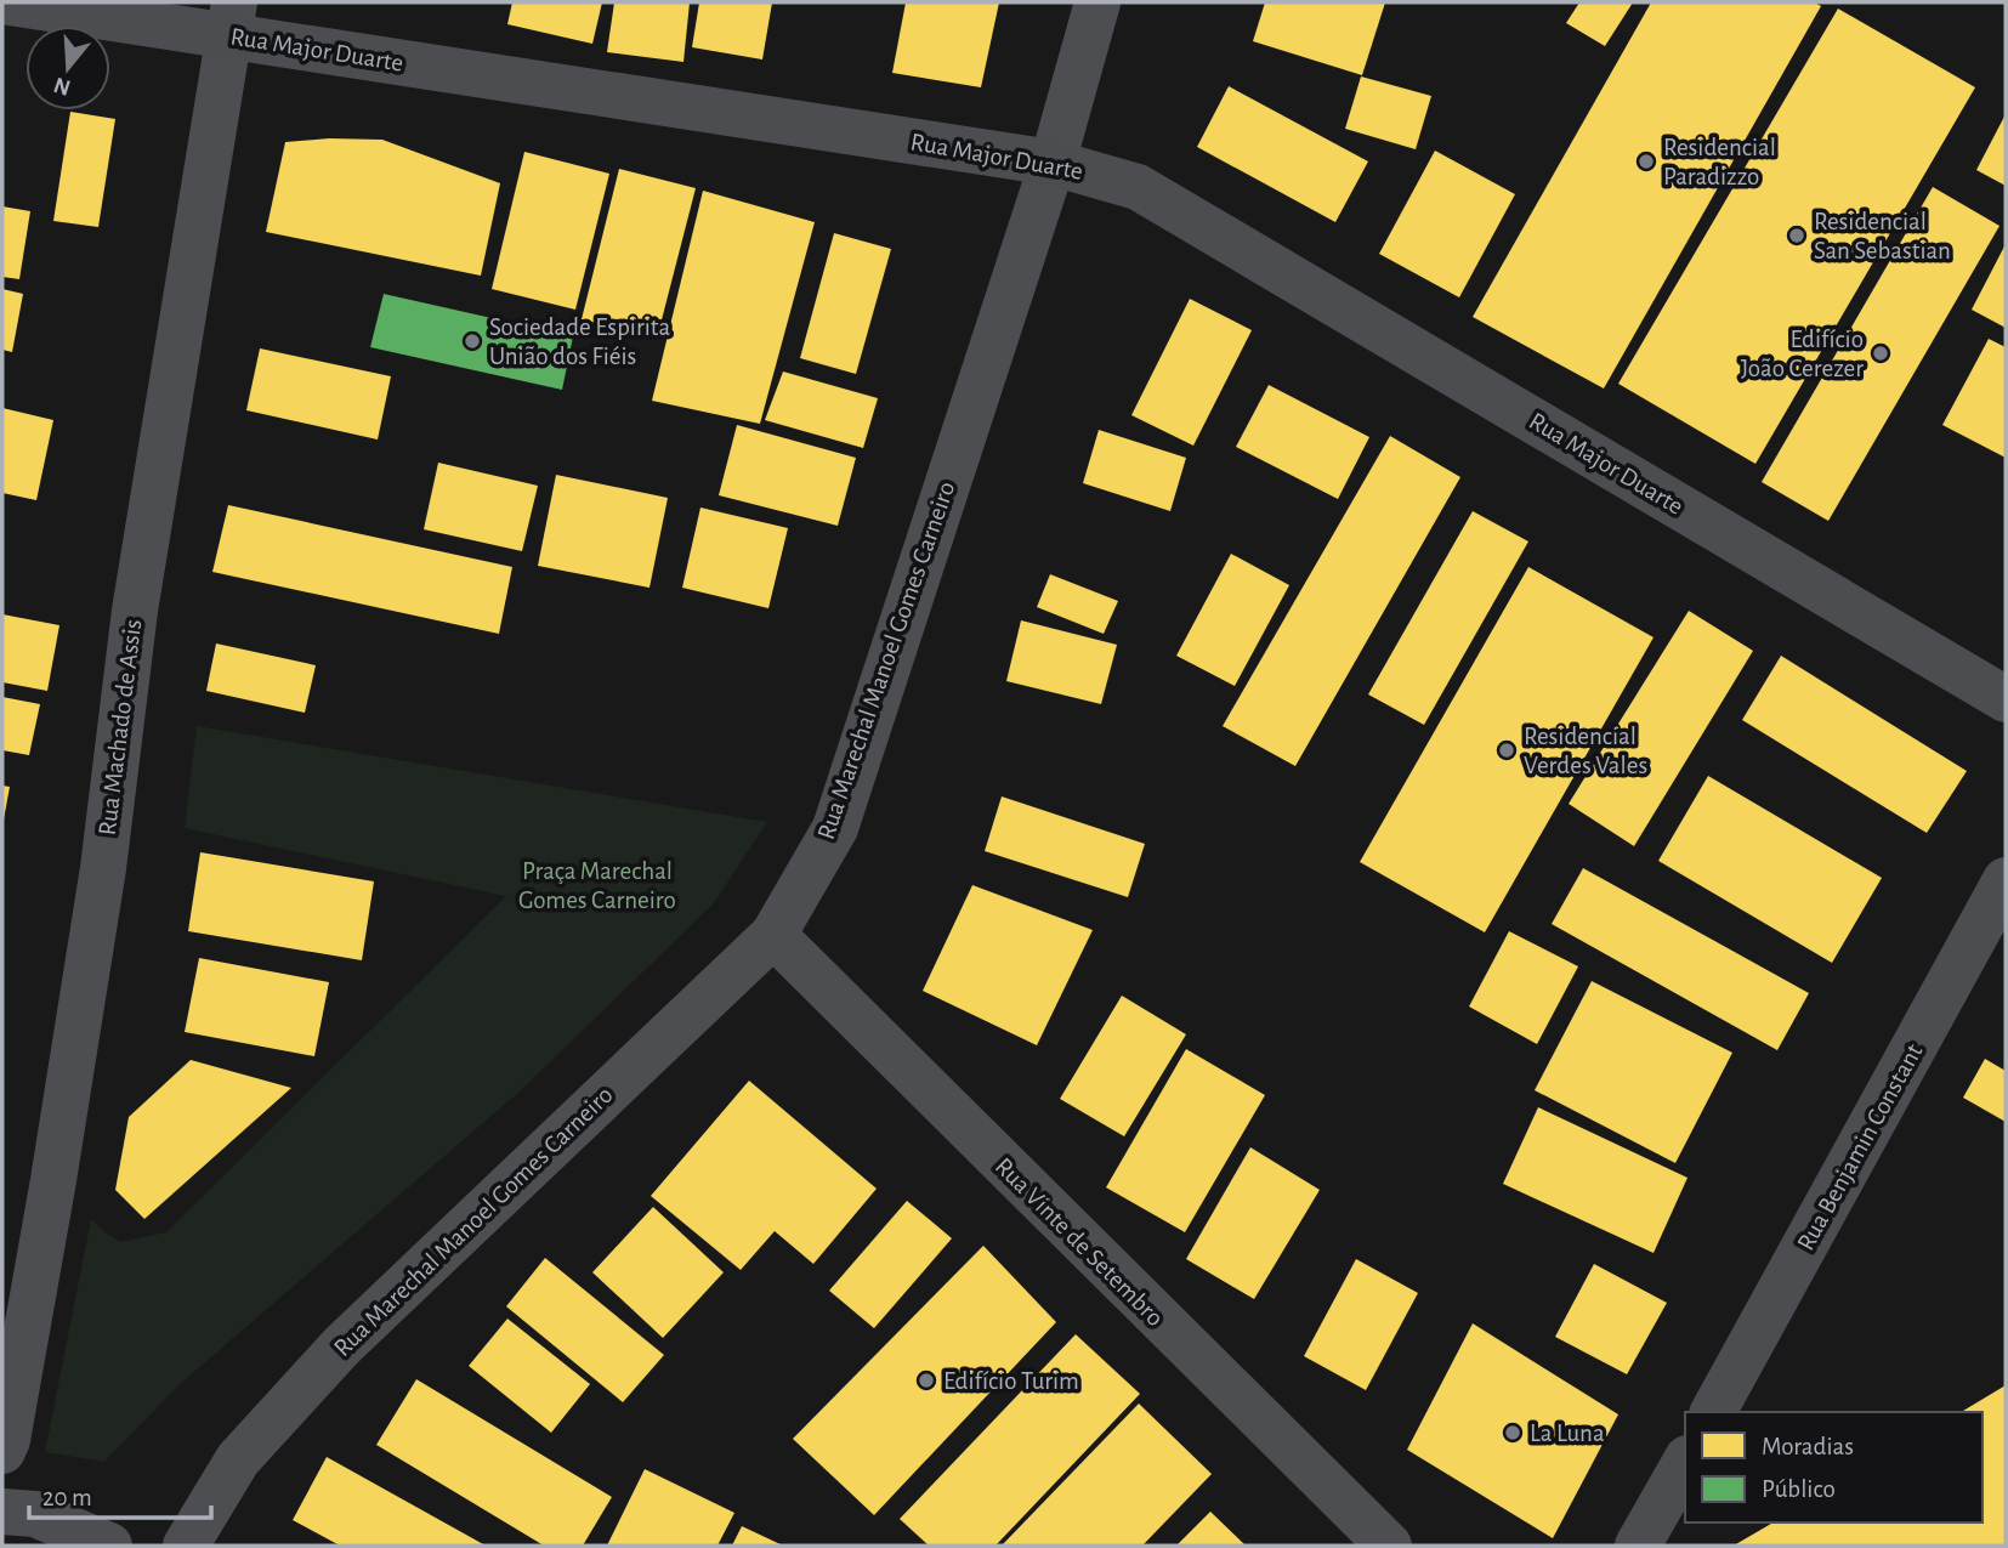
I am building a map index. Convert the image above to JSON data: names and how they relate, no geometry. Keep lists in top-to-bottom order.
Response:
{
  "streets": {
    "street": [
      "Rua Major Duarte",
      "Rua Marechal Manoel Gomes Carneiro",
      "Rua Machado de Assis",
      "Rua Benjamin Constant",
      "Rua Vinte de Setembro"
    ]
  },
  "crossings": [
    ["Rua Major Duarte", "Rua Marechal Manoel Gomes Carneiro"],
    ["Rua Major Duarte", "Rua Machado de Assis"],
    ["Rua Marechal Manoel Gomes Carneiro", "Rua Vinte de Setembro"]
  ],
  "parks": ["Praça Marechal Gomes Carneiro"],
  "places": [
    "Residencial Paradizzo",
    "Residencial San Sebastian",
    "Sociedade Espirita União dos Fiéis",
    "Edifício João Cerezer",
    "Residencial Verdes Vales",
    "Edifício Turim",
    "La Luna"
  ],
  "legend": ["Moradias", "Público"],
  "scale_bar": "20 m",
  "north": "bottom"
}
